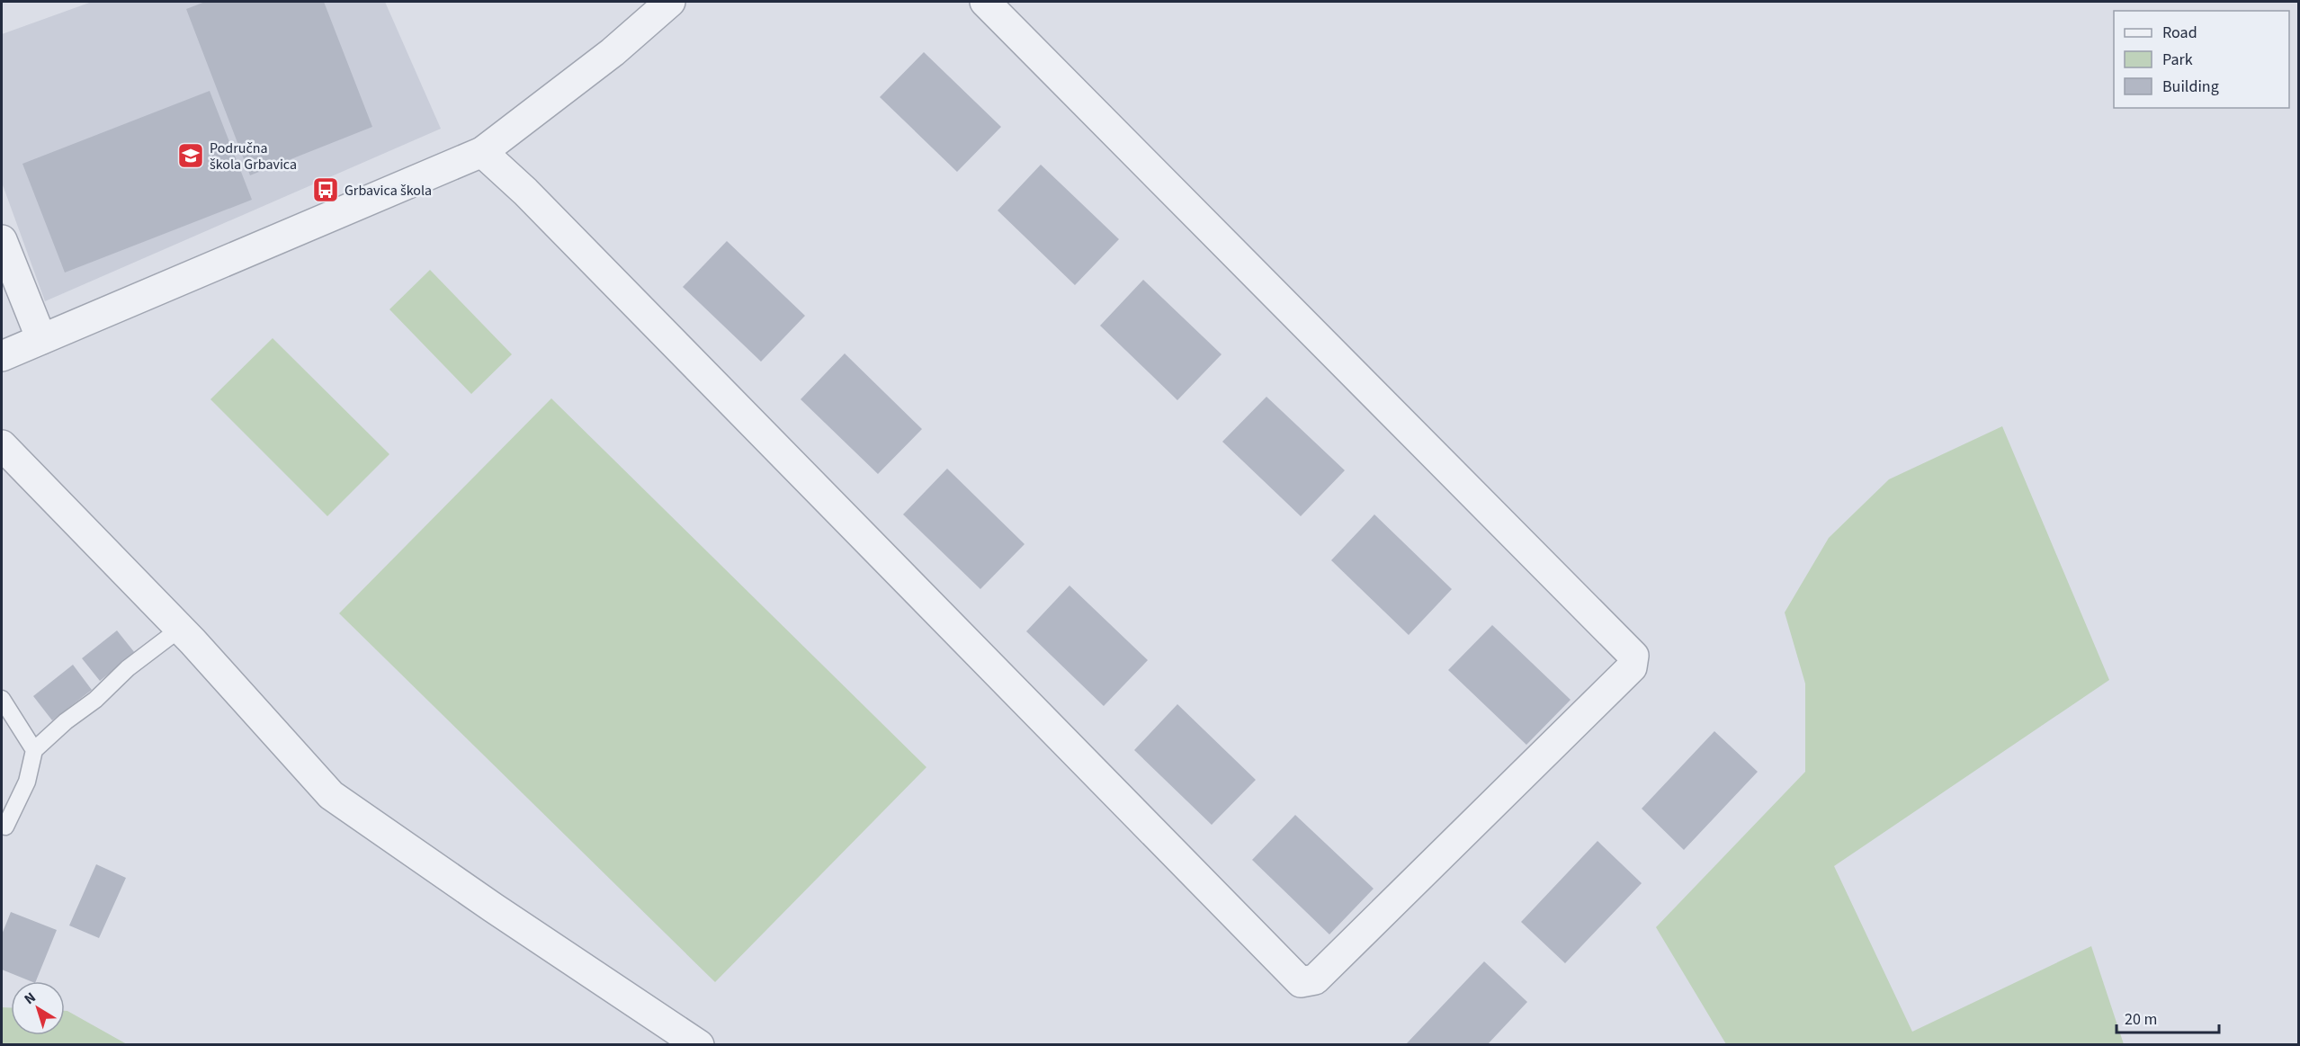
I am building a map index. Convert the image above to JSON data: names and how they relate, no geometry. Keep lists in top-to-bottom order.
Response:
{
  "places": {
    "school or university": ["Područna škola Grbavica"],
    "bus stop": ["Grbavica škola"]
  },
  "legend": ["Road", "Park", "Building"],
  "scale_bar": "20 m",
  "north": "top left"
}
